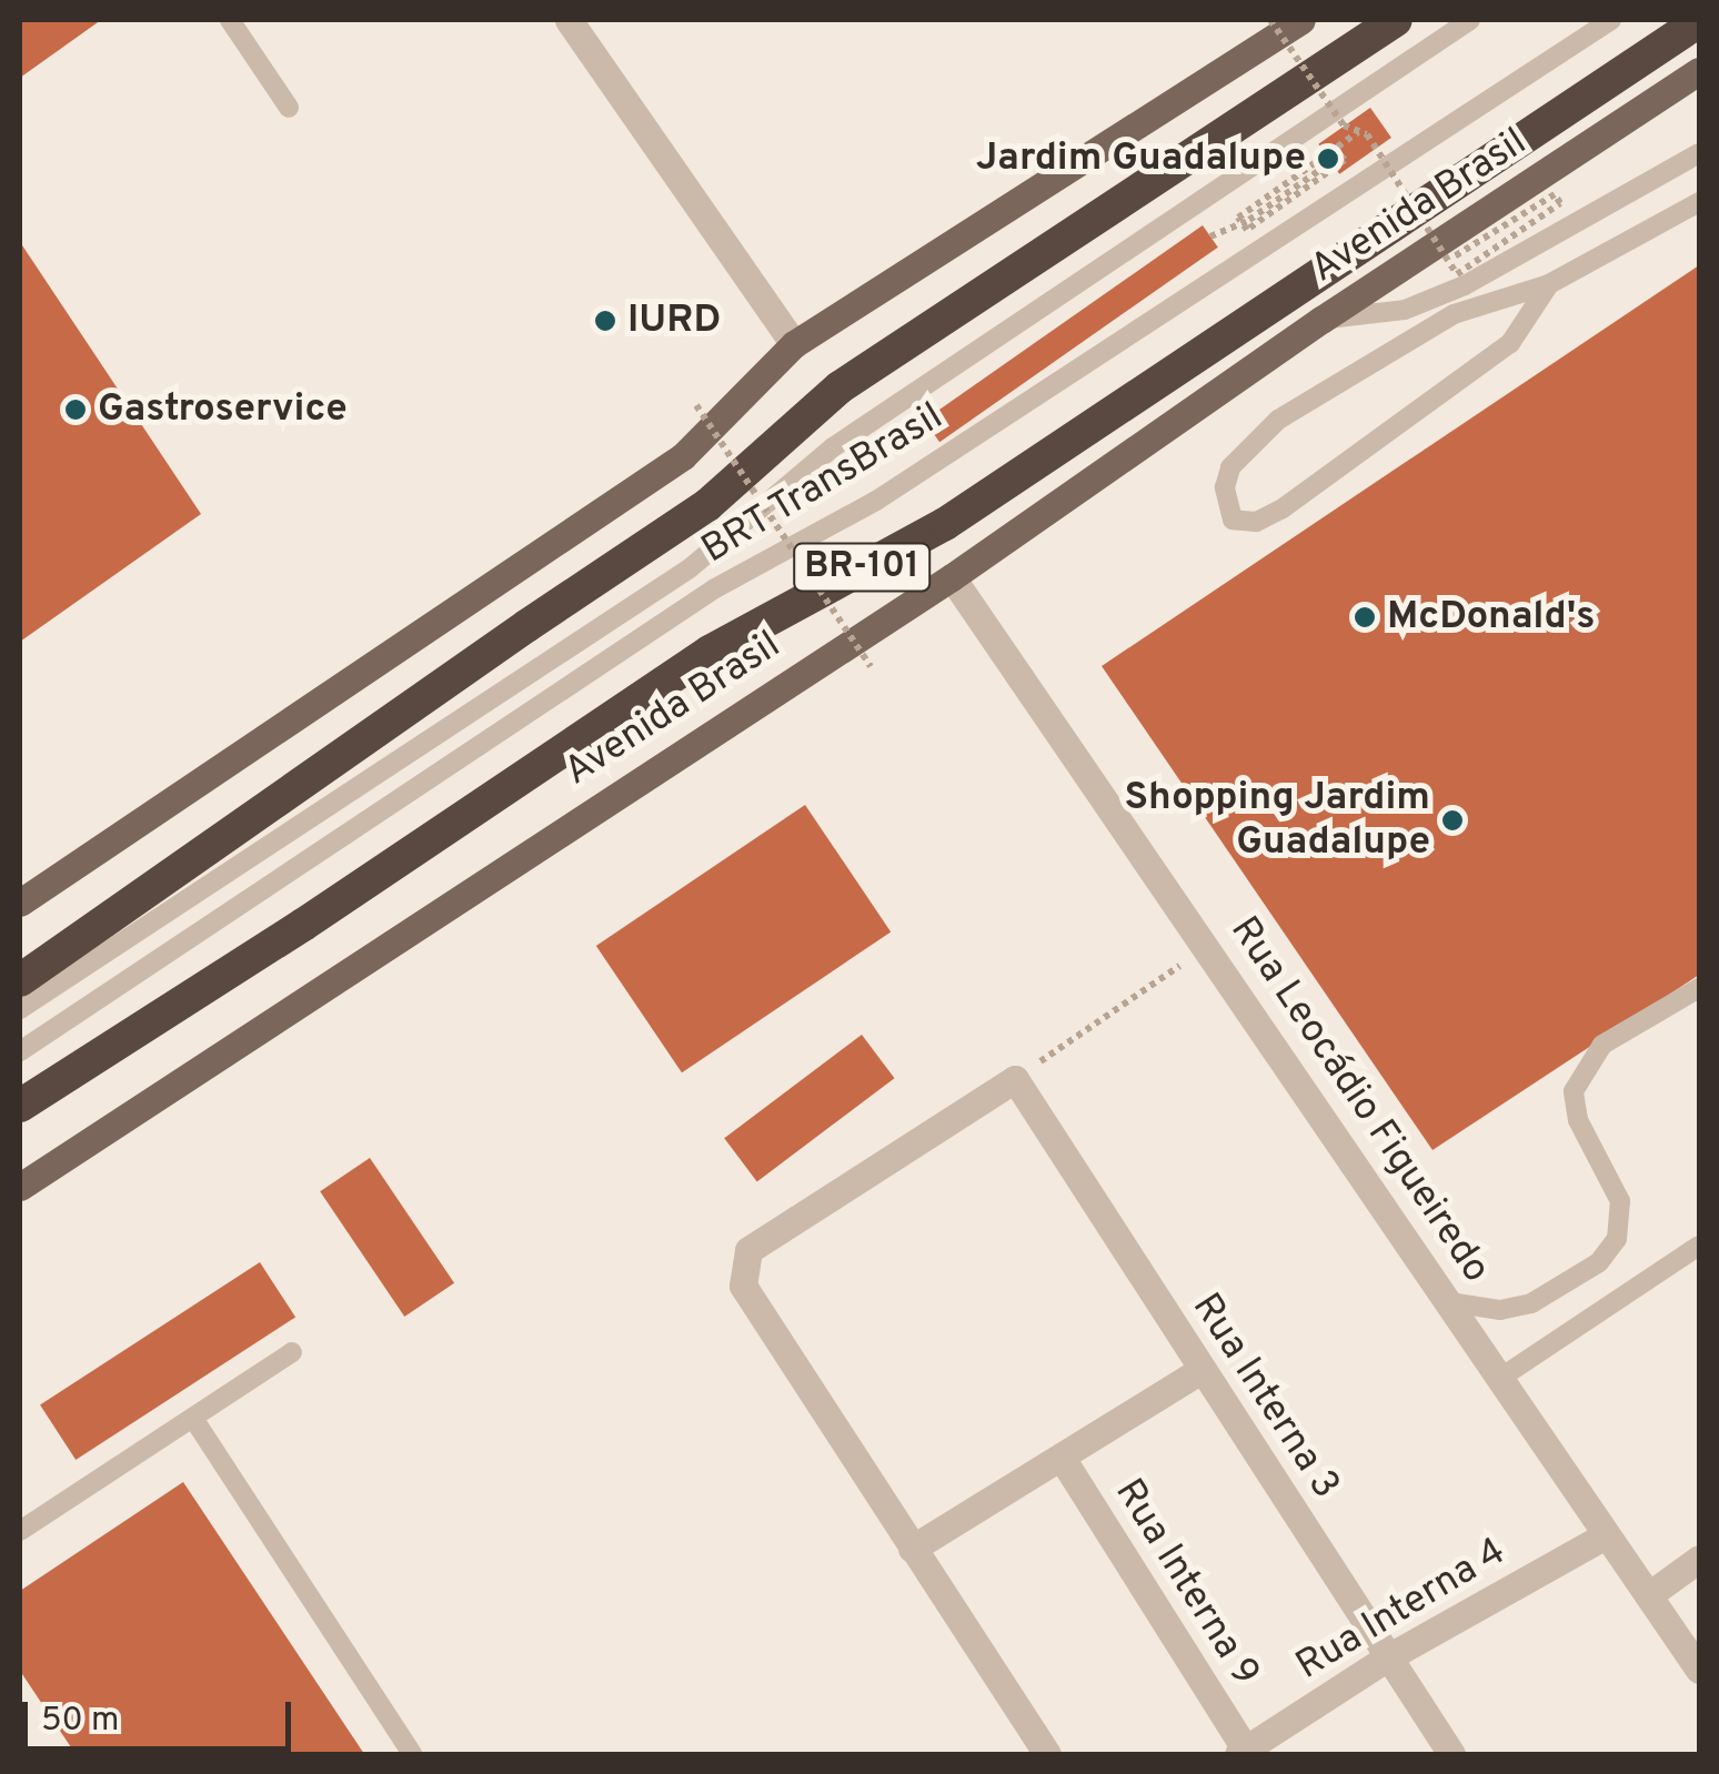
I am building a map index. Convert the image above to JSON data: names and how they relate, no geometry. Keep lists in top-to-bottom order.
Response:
{
  "streets": {
    "highway": ["Avenida Brasil", "BR-101"],
    "street": [
      "Rua Leocádio Figueiredo",
      "Rua Interna 3",
      "Rua Interna 9",
      "Rua Interna 4"
    ],
    "lane": ["BRT TransBrasil"]
  },
  "crossings": [
    ["Avenida Brasil", "Rua Leocádio Figueiredo"],
    ["Rua Leocádio Figueiredo", "Rua Interna 4"],
    ["Rua Interna 3", "Rua Interna 9"],
    ["Rua Interna 3", "Rua Interna 4"],
    ["Rua Interna 9", "Rua Interna 4"]
  ],
  "places": [
    "Jardim Guadalupe",
    "IURD",
    "Gastroservice",
    "McDonald's",
    "Shopping Jardim Guadalupe"
  ],
  "scale_bar": "50 m"
}
